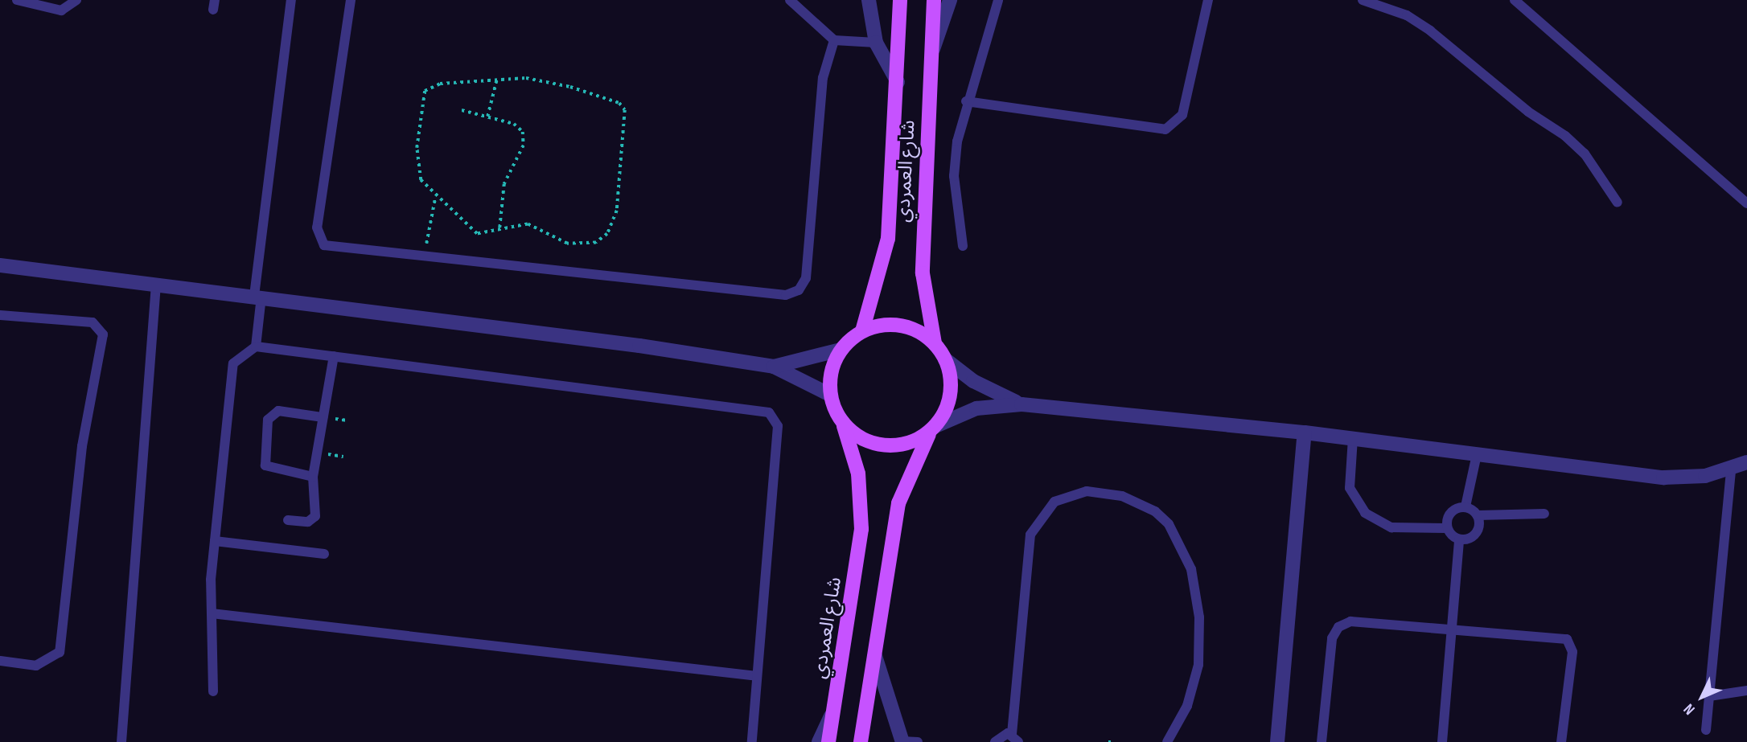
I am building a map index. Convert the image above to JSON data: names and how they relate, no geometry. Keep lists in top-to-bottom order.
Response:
{
  "streets": {
    "main road": ["شارع العمردي"]
  },
  "north": "bottom left"
}
